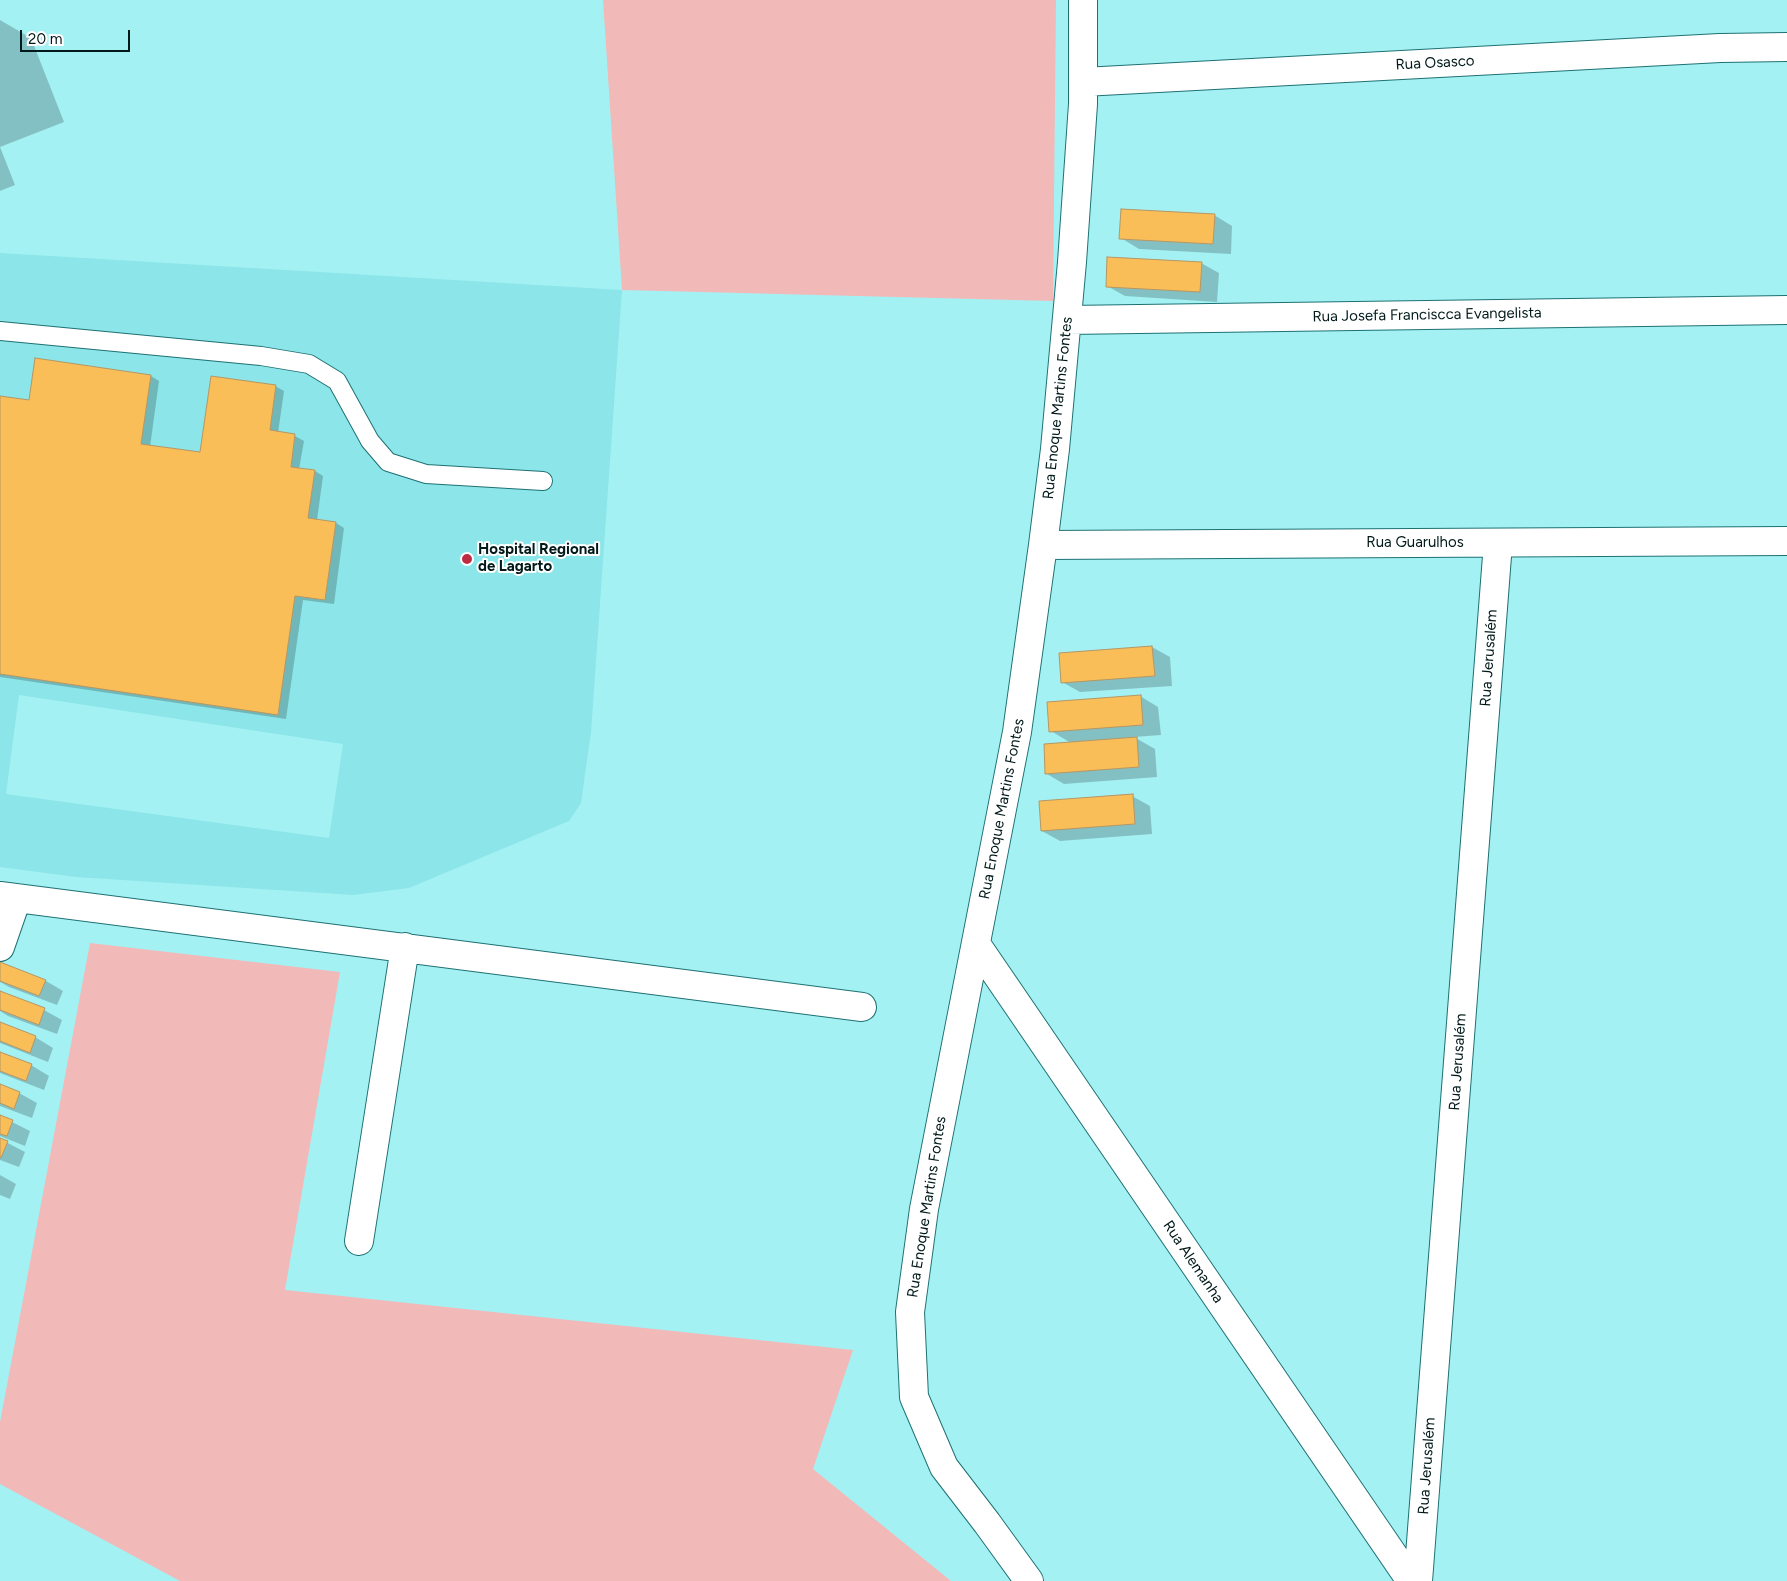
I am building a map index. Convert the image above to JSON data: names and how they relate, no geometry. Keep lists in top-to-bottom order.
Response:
{
  "streets": {
    "street": [
      "Rua Osasco",
      "Rua Josefa Franciscca Evangelista",
      "Rua Enoque Martins Fontes",
      "Rua Guarulhos",
      "Rua Jerusalém",
      "Rua Alemanha"
    ]
  },
  "crossings": [
    ["Rua Osasco", "Rua Enoque Martins Fontes"],
    ["Rua Josefa Franciscca Evangelista", "Rua Enoque Martins Fontes"],
    ["Rua Enoque Martins Fontes", "Rua Guarulhos"],
    ["Rua Enoque Martins Fontes", "Rua Alemanha"],
    ["Rua Guarulhos", "Rua Jerusalém"]
  ],
  "places": ["Hospital Regional de Lagarto"],
  "scale_bar": "20 m"
}
